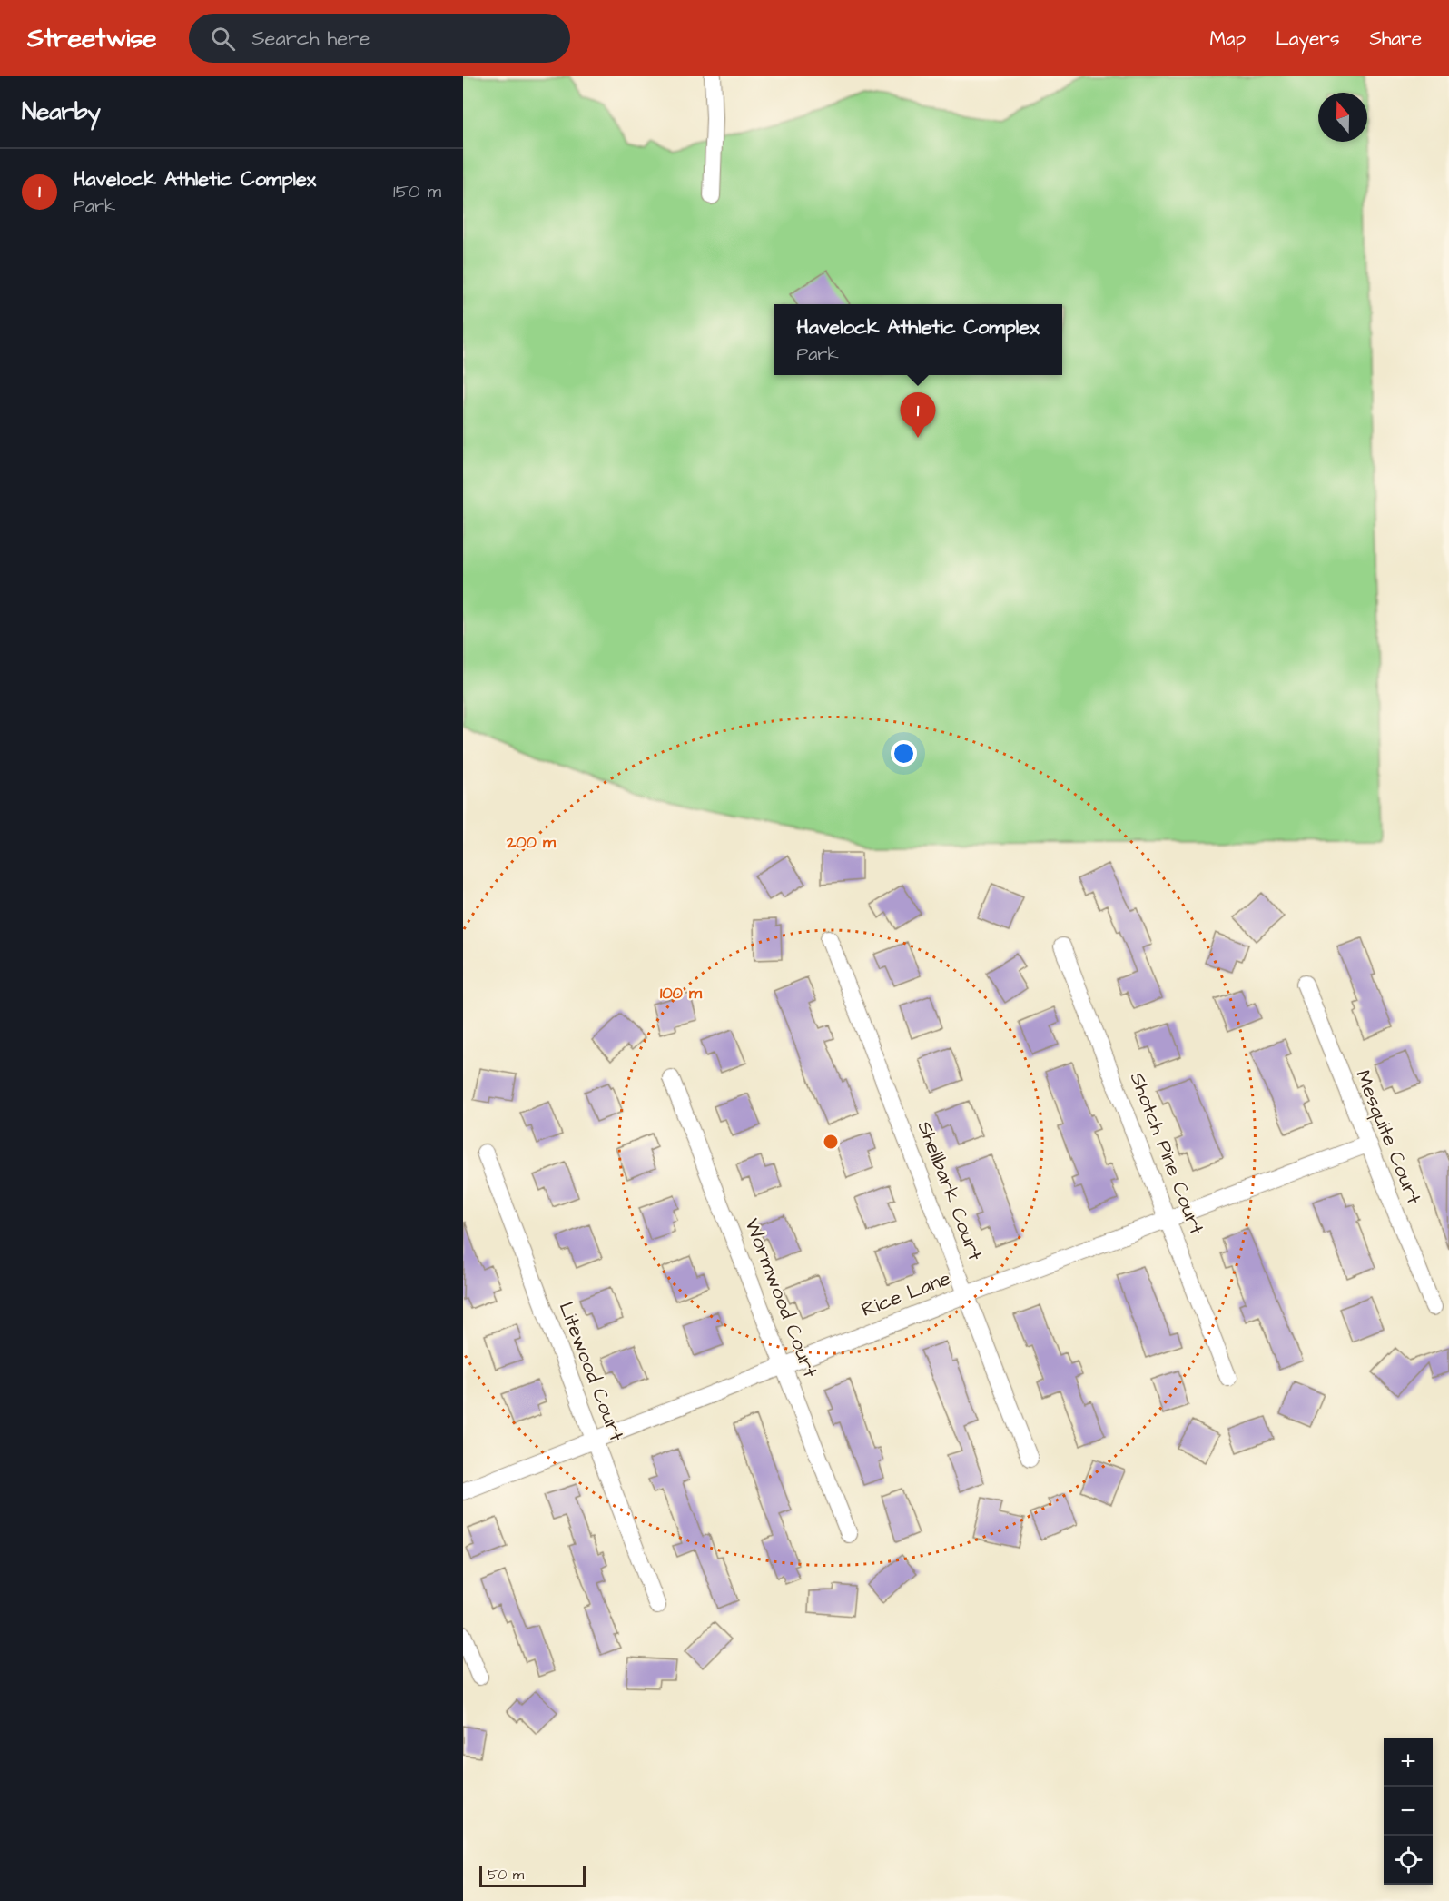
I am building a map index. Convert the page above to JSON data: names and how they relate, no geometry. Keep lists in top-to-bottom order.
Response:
{
  "streets": {
    "street": [
      "Mesquite Court",
      "Shotch Pine Court",
      "Shellbark Court",
      "Rice Lane",
      "Wormwood Court",
      "Litewood Court"
    ]
  },
  "crossings": [
    ["Mesquite Court", "Rice Lane"],
    ["Shotch Pine Court", "Rice Lane"],
    ["Shellbark Court", "Rice Lane"],
    ["Rice Lane", "Wormwood Court"],
    ["Rice Lane", "Litewood Court"]
  ],
  "scale_bar": "50 m",
  "north": "top",
  "page": {
    "header": "Streetwise",
    "search": "Search here",
    "nav": ["Map", "Layers", "Share"],
    "heading": "Nearby",
    "list": [
      {
        "mark": "1",
        "name": "Havelock Athletic Complex",
        "note": "Park",
        "value": "150 m"
      }
    ],
    "popup": ["Havelock Athletic Complex", "Park"],
    "pins": "1",
    "map_buttons": ["+", "−"],
    "scale": "50 m"
  },
  "rings": ["200 m", "100 m"]
}
